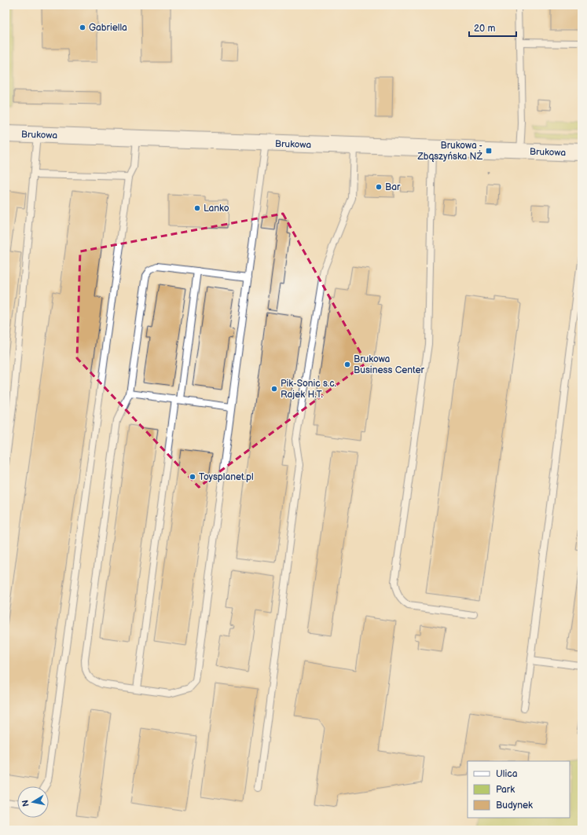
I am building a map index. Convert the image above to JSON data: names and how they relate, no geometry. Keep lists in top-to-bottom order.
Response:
{
  "streets": {
    "street": ["Brukowa"]
  },
  "places": {
    "other": [
      "Gabriella",
      "Bar",
      "Lanko",
      "Brukowa Business Center",
      "Pik-Sonic s.c. Rajek H.T.",
      "Toysplanet.pl"
    ],
    "transit": ["Brukowa - Zbąszyńska NŻ"]
  },
  "legend": ["Ulica", "Park", "Budynek"],
  "scale_bar": "20 m",
  "north": "left"
}
